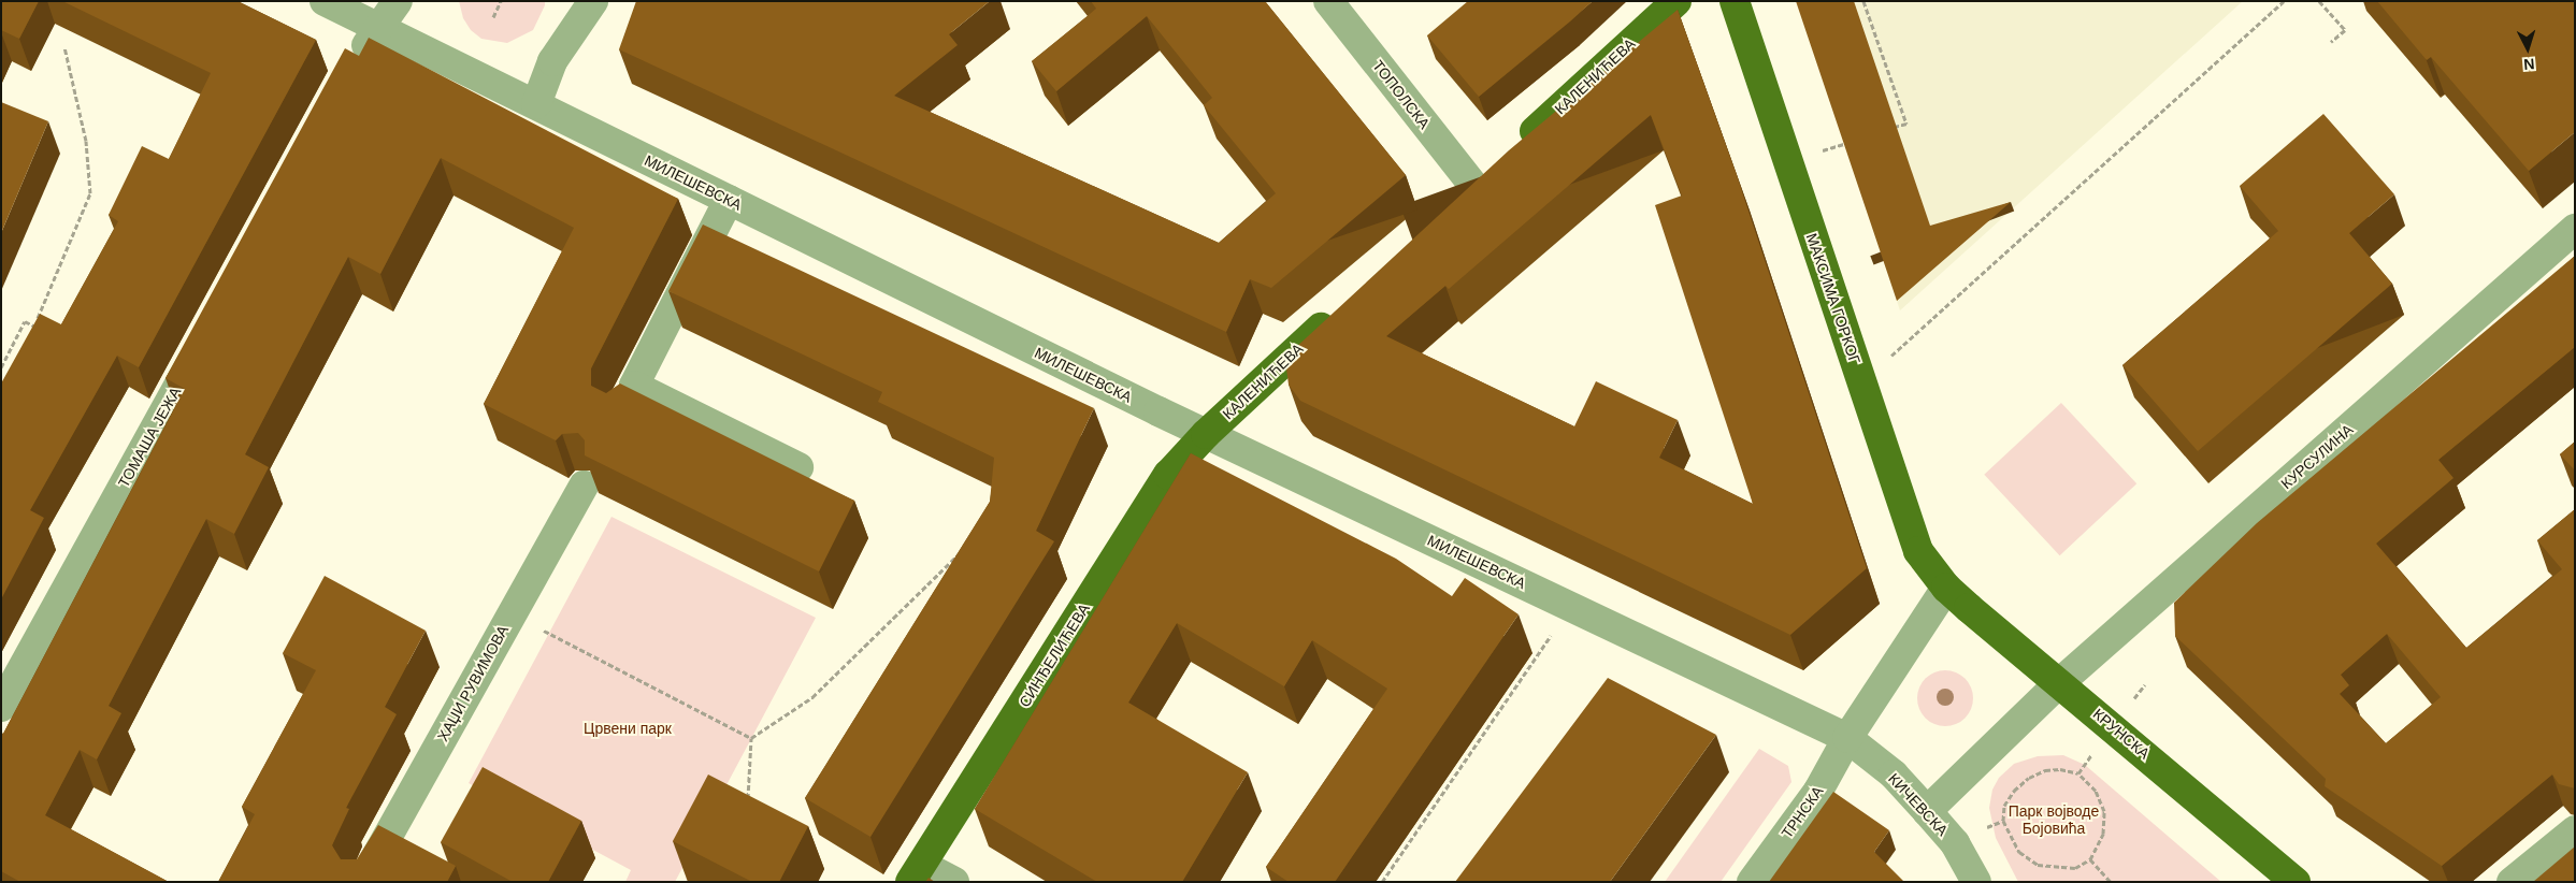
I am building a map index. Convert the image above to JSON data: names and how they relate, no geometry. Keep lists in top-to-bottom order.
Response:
{
  "streets": {
    "main road": [
      "КАЛЕНИЋЕВА",
      "МАКСИМА ГОРКОГ",
      "СИНЂЕЛИЋЕВА",
      "КРУНСКА"
    ],
    "street": [
      "ТОПОЛСКА",
      "МИЛЕШЕВСКА",
      "ТОМАША ЈЕЖА",
      "КУРСУЛИНА",
      "ХАЏИ РУВИМОВА",
      "КИЧЕВСКА",
      "ТРНСКА"
    ]
  },
  "crossings": [
    ["КАЛЕНИЋЕВА", "ТОПОЛСКА"],
    ["КАЛЕНИЋЕВА", "МИЛЕШЕВСКА"],
    ["КАЛЕНИЋЕВА", "СИНЂЕЛИЋЕВА"],
    ["МИЛЕШЕВСКА", "СИНЂЕЛИЋЕВА"],
    ["МИЛЕШЕВСКА", "КИЧЕВСКА"],
    ["МИЛЕШЕВСКА", "ТРНСКА"],
    ["МАКСИМА ГОРКОГ", "КРУНСКА"],
    ["МАКСИМА ГОРКОГ", "ТРНСКА"],
    ["КУРСУЛИНА", "КРУНСКА"],
    ["КУРСУЛИНА", "КИЧЕВСКА"],
    ["КРУНСКА", "ТРНСКА"],
    ["КИЧЕВСКА", "ТРНСКА"]
  ],
  "parks": ["Црвени парк", "Парк војводе Бојовића"],
  "north": "bottom"
}
